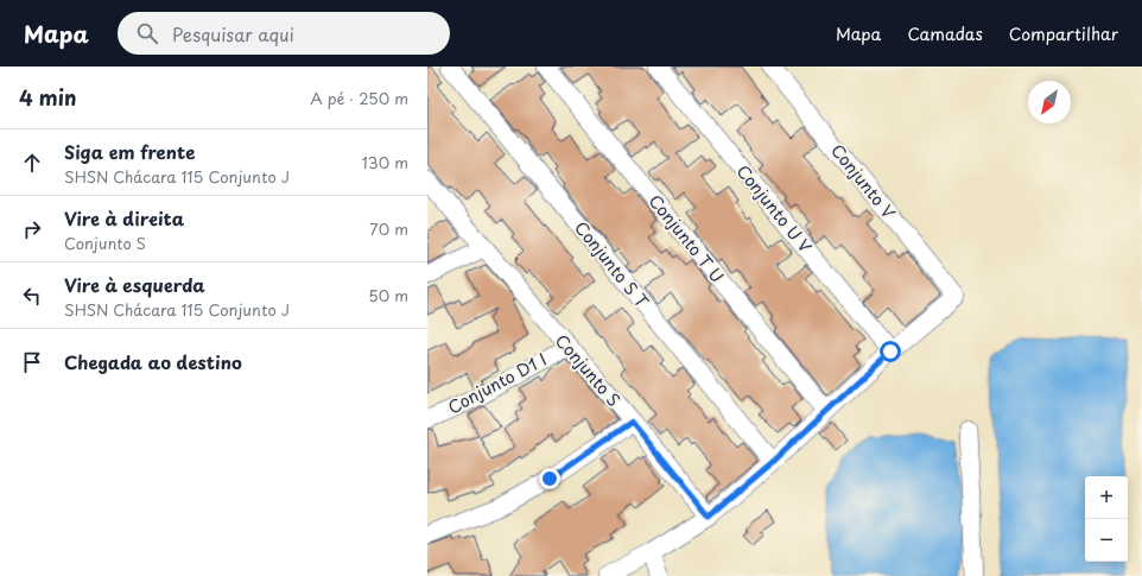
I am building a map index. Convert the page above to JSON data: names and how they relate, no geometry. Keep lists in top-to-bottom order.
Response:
{
  "streets": {
    "street": [
      "Conjunto V",
      "Conjunto U V",
      "Conjunto T U",
      "Conjunto S T",
      "Conjunto S",
      "Conjunto D1 I"
    ]
  },
  "crossings": [
    ["Conjunto V", "Conjunto U V"],
    ["Conjunto S", "Conjunto D1 I"]
  ],
  "north": "bottom left",
  "page": {
    "header": "Mapa",
    "search": "Pesquisar aqui",
    "nav": ["Mapa", "Camadas", "Compartilhar"],
    "heading": ["4 min", "A pé · 250 m"],
    "list": [
      ["Siga em frente", "SHSN Chácara 115 Conjunto J", "130 m"],
      ["Vire à direita", "Conjunto S", "70 m"],
      ["Vire à esquerda", "SHSN Chácara 115 Conjunto J", "50 m"],
      "Chegada ao destino"
    ],
    "map_buttons": ["+", "−"]
  }
}
